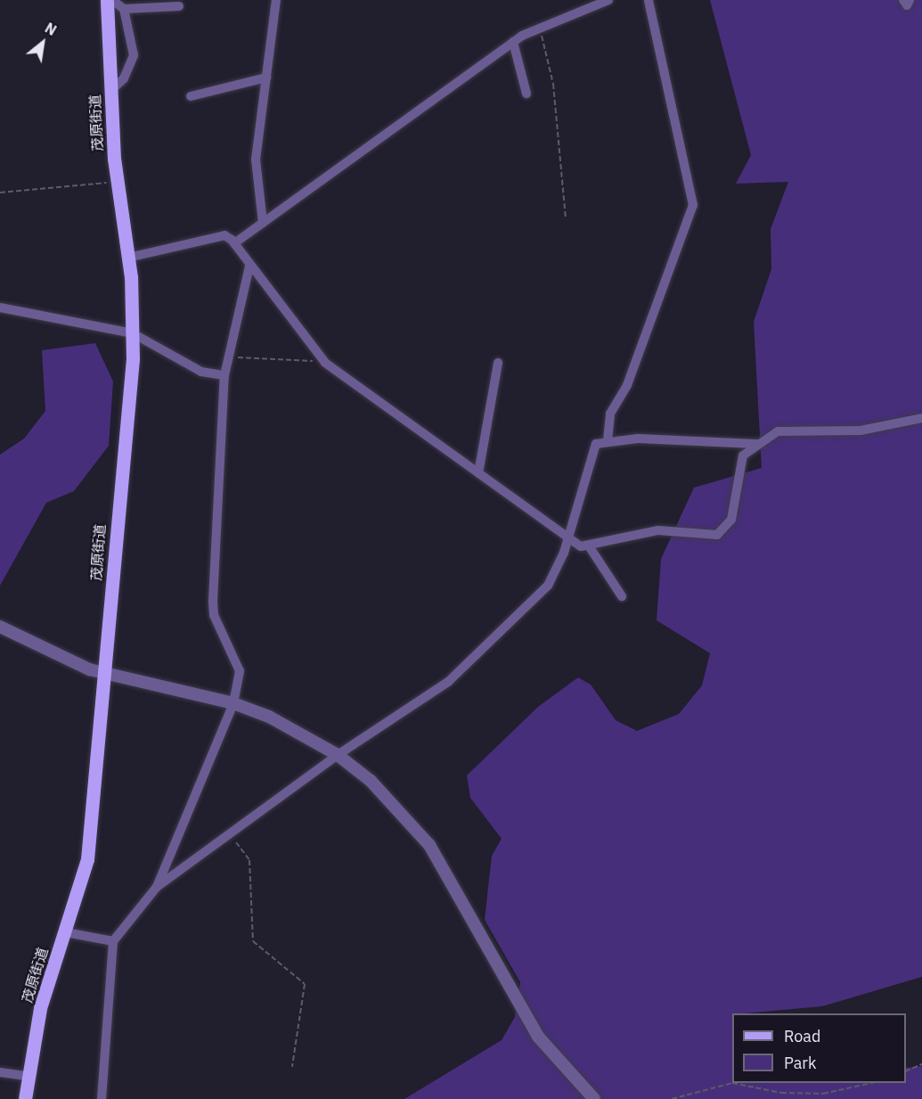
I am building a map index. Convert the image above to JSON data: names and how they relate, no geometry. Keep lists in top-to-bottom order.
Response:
{
  "streets": {
    "main road": ["茂原街道"]
  },
  "legend": ["Road", "Park"],
  "north": "top right"
}
